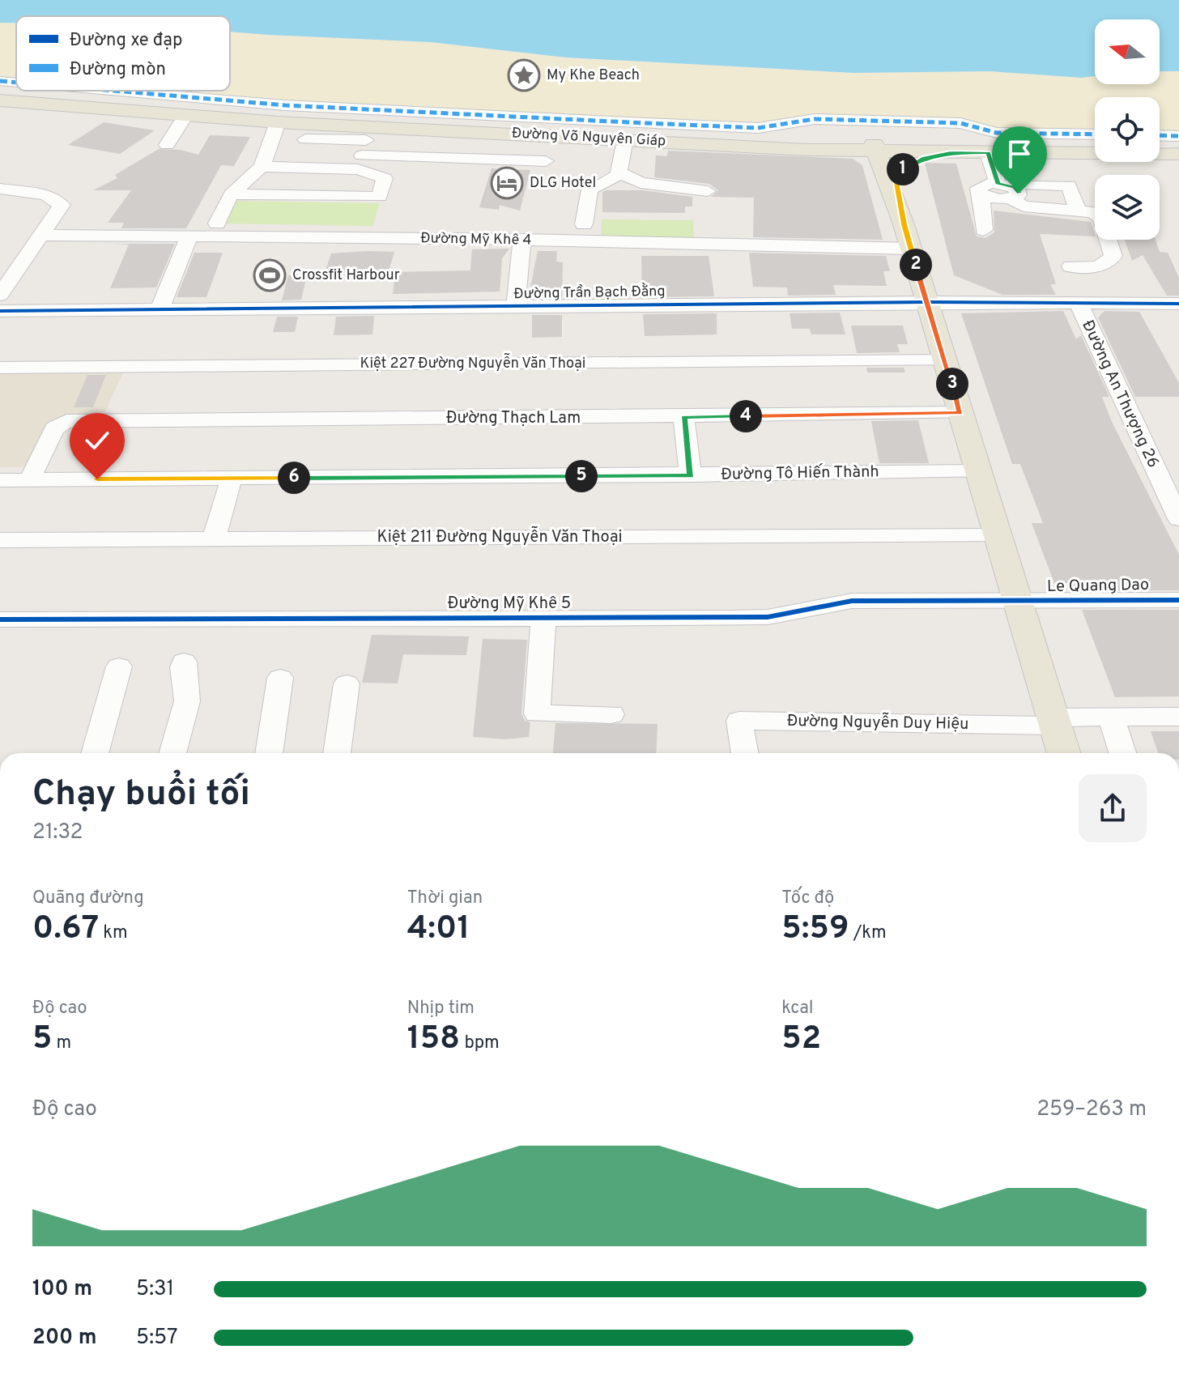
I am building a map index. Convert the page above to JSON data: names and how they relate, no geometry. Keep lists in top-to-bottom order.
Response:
{
  "streets": {
    "main road": ["Đường Võ Nguyên Giáp"],
    "street": [
      "Đường Mỹ Khê 4",
      "Đường Trần Bạch Đằng",
      "Kiệt 227 Đường Nguyễn Văn Thoại",
      "Đường An Thượng 26",
      "Đường Thạch Lam",
      "Đường Tô Hiến Thành",
      "Kiệt 211 Đường Nguyễn Văn Thoại",
      "Le Quang Dao",
      "Đường Mỹ Khê 5",
      "Đường Nguyễn Duy Hiệu"
    ]
  },
  "crossings": [
    ["Đường Trần Bạch Đằng", "Đường An Thượng 26"],
    ["Đường Thạch Lam", "Đường Tô Hiến Thành"],
    ["Le Quang Dao", "Đường Mỹ Khê 5"]
  ],
  "places": {
    "place": ["My Khe Beach"],
    "hotel": ["DLG Hotel"],
    "sports": ["Crossfit Harbour"]
  },
  "legend": ["Đường xe đạp", "Đường mòn"],
  "north": "left",
  "page": {
    "pins": [
      "1",
      "2",
      "3",
      "4",
      "5",
      "6"
    ],
    "heading": ["Chạy buổi tối", "21:32"],
    "stats": [
      ["Quãng đường", "0.67 km"],
      ["Thời gian", "4:01"],
      ["Tốc độ", "5:59 /km"],
      ["Độ cao", "5 m"],
      ["Nhịp tim", "158 bpm"],
      ["kcal", "52"]
    ],
    "chart": ["Độ cao", "259–263 m"],
    "list": [
      {
        "name": "100 m",
        "note": "5:31"
      },
      {
        "name": "200 m",
        "note": "5:57"
      }
    ]
  }
}
